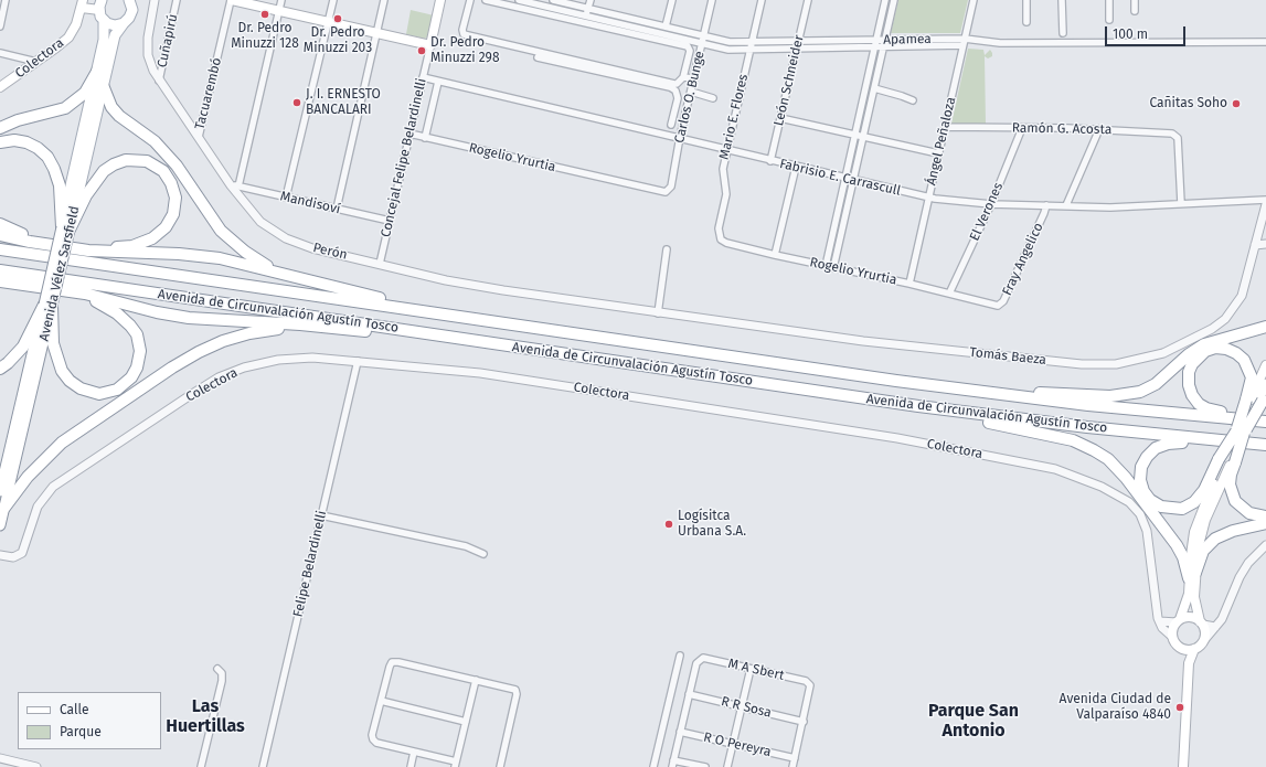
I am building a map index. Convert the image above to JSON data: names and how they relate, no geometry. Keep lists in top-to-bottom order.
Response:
{
  "streets": {
    "highway": ["Avenida de Circunvalación Agustín Tosco"],
    "main road": ["Colectora", "Concejal Felipe Belardinelli", "Avenida Vélez Sarsfield"],
    "street": [
      "Apamea",
      "Cuñapirú",
      "León Schneider",
      "Tacuarembó",
      "Carlos O. Bunge",
      "Mario E. Flores",
      "Ramón G. Acosta",
      "Ángel Peñaloza",
      "Rogelio Yrurtia",
      "Fabrisio E. Carrascull",
      "Mandisoví",
      "El Verones",
      "Perón",
      "Fray Angelico",
      "Tomás Baeza",
      "Felipe Belardinelli",
      "M A Sbert",
      "R R Sosa",
      "R O Pereyra"
    ]
  },
  "crossings": [
    ["Apamea", "León Schneider"],
    ["Apamea", "Carlos O. Bunge"],
    ["Apamea", "Mario E. Flores"],
    ["Apamea", "Ángel Peñaloza"],
    ["Cuñapirú", "Perón"],
    ["Colectora", "Felipe Belardinelli"],
    ["León Schneider", "Fabrisio E. Carrascull"],
    ["Tacuarembó", "Perón"],
    ["Carlos O. Bunge", "Rogelio Yrurtia"],
    ["Carlos O. Bunge", "Fabrisio E. Carrascull"],
    ["Mario E. Flores", "Rogelio Yrurtia"],
    ["Mario E. Flores", "Fabrisio E. Carrascull"],
    ["Ramón G. Acosta", "Ángel Peñaloza"],
    ["Ramón G. Acosta", "Fabrisio E. Carrascull"],
    ["Ramón G. Acosta", "El Verones"],
    ["Ángel Peñaloza", "Rogelio Yrurtia"],
    ["Ángel Peñaloza", "Fabrisio E. Carrascull"],
    ["Concejal Felipe Belardinelli", "Rogelio Yrurtia"],
    ["Concejal Felipe Belardinelli", "Fabrisio E. Carrascull"],
    ["Concejal Felipe Belardinelli", "Mandisoví"],
    ["Concejal Felipe Belardinelli", "Perón"],
    ["Rogelio Yrurtia", "El Verones"],
    ["Rogelio Yrurtia", "Fray Angelico"],
    ["Fabrisio E. Carrascull", "El Verones"],
    ["Fabrisio E. Carrascull", "Fray Angelico"],
    ["Mandisoví", "Perón"],
    ["Perón", "Tomás Baeza"],
    ["M A Sbert", "R R Sosa"]
  ],
  "districts": ["Las Huertillas", "Parque San Antonio"],
  "places": [
    "Dr. Pedro Minuzzi 128",
    "Dr. Pedro Minuzzi 203",
    "Dr. Pedro Minuzzi 298",
    "J. I. ERNESTO BANCALARI",
    "Cañitas Soho",
    "Logísitca Urbana S.A.",
    "Avenida Ciudad de Valparaíso 4840"
  ],
  "legend": ["Calle", "Parque"],
  "scale_bar": "100 m"
}
